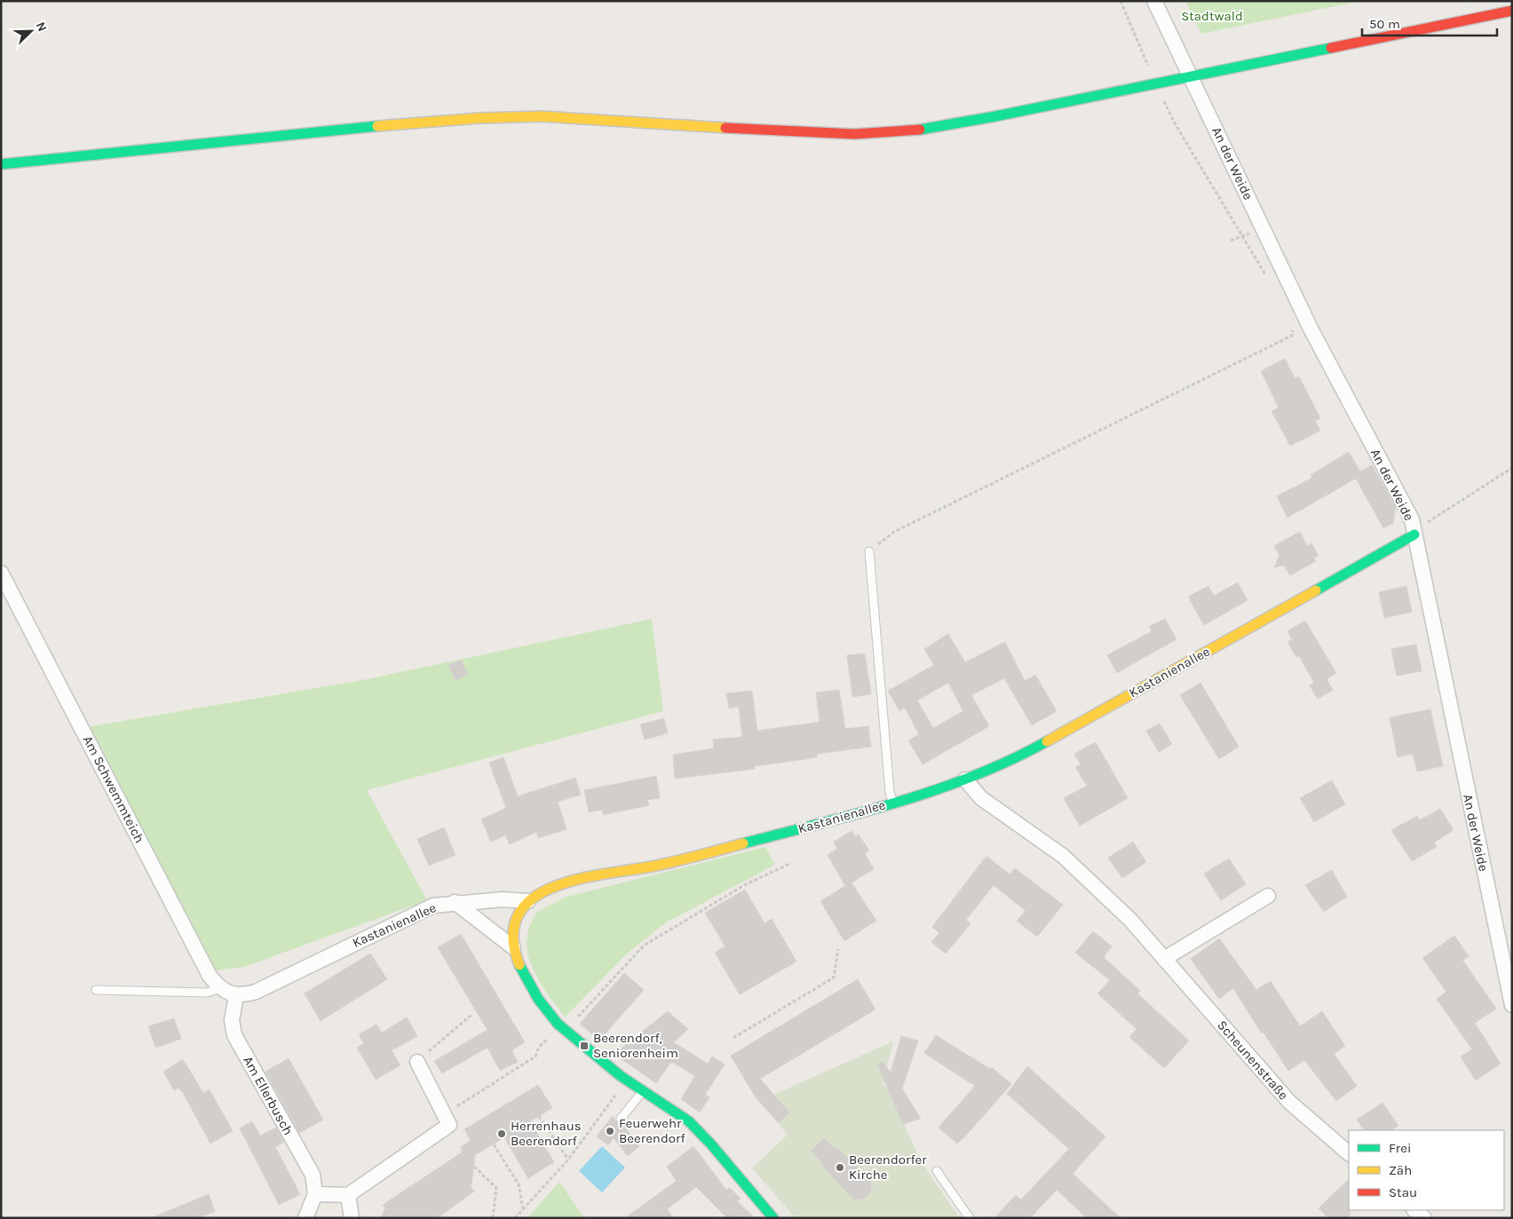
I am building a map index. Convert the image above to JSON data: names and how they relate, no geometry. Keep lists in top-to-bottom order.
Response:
{
  "streets": {
    "main road": ["Kastanienallee"],
    "street": [
      "An der Weide",
      "Am Schwemmteich",
      "Scheunenstraße",
      "Am Ellerbusch"
    ]
  },
  "crossings": [
    ["An der Weide", "Kastanienallee"],
    ["Kastanienallee", "Am Schwemmteich"],
    ["Kastanienallee", "Scheunenstraße"],
    ["Kastanienallee", "Am Ellerbusch"],
    ["Am Schwemmteich", "Am Ellerbusch"]
  ],
  "parks": ["Stadtwald"],
  "places": {
    "transit": ["Beerendorf, Seniorenheim"],
    "other": ["Feuerwehr Beerendorf", "Herrenhaus Beerendorf", "Beerendorfer Kirche"]
  },
  "legend": ["Frei", "Zäh", "Stau"],
  "scale_bar": "50 m",
  "north": "top right"
}
